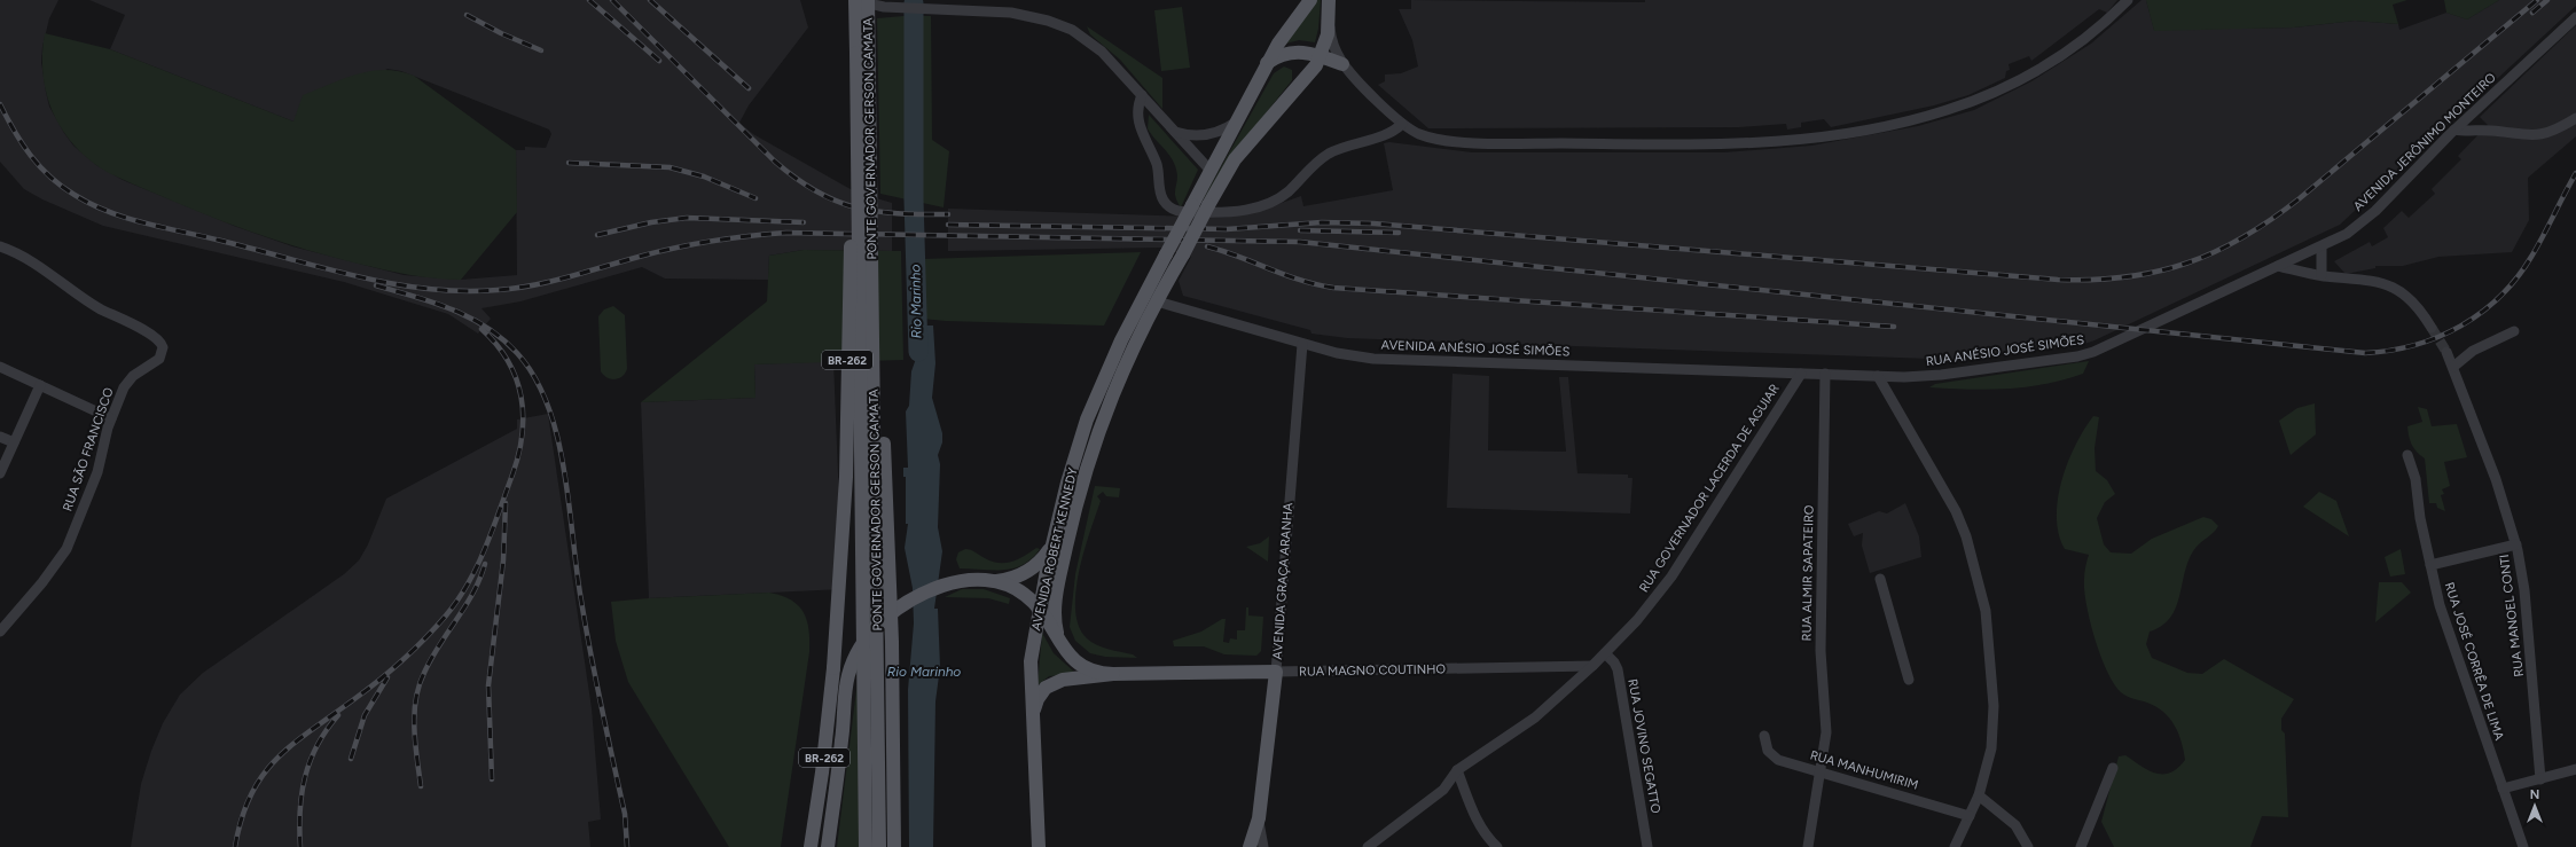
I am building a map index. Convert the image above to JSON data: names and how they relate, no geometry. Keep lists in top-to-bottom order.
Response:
{
  "streets": {
    "main road": [
      "PONTE GOVERNADOR GERSON CAMATA",
      "BR-262",
      "AVENIDA ROBERT KENNEDY",
      "AVENIDA GRAÇA ARANHA",
      "RUA MAGNO COUTINHO"
    ],
    "street": [
      "AVENIDA JERÔNIMO MONTEIRO",
      "AVENIDA ANÉSIO JOSÉ SIMÕES",
      "RUA ANÉSIO JOSÉ SIMÕES",
      "RUA SÃO FRANCISCO",
      "RUA GOVERNADOR LACERDA DE AGUIAR",
      "RUA ALMIR SAPATEIRO",
      "RUA MANOEL CONTI",
      "RUA JOSÉ CORRÊA DE LIMA",
      "RUA JOVINO SEGATTO",
      "RUA MANHUMIRIM"
    ]
  },
  "crossings": [
    ["PONTE GOVERNADOR GERSON CAMATA", "BR-262"],
    ["AVENIDA JERÔNIMO MONTEIRO", "RUA ANÉSIO JOSÉ SIMÕES"],
    ["AVENIDA ANÉSIO JOSÉ SIMÕES", "RUA ANÉSIO JOSÉ SIMÕES"],
    ["AVENIDA ANÉSIO JOSÉ SIMÕES", "RUA GOVERNADOR LACERDA DE AGUIAR"],
    ["AVENIDA ANÉSIO JOSÉ SIMÕES", "AVENIDA ROBERT KENNEDY"],
    ["AVENIDA ANÉSIO JOSÉ SIMÕES", "AVENIDA GRAÇA ARANHA"],
    ["RUA ANÉSIO JOSÉ SIMÕES", "RUA GOVERNADOR LACERDA DE AGUIAR"],
    ["RUA ANÉSIO JOSÉ SIMÕES", "RUA ALMIR SAPATEIRO"],
    ["RUA GOVERNADOR LACERDA DE AGUIAR", "RUA MAGNO COUTINHO"],
    ["RUA GOVERNADOR LACERDA DE AGUIAR", "RUA JOVINO SEGATTO"],
    ["AVENIDA ROBERT KENNEDY", "RUA MAGNO COUTINHO"],
    ["RUA ALMIR SAPATEIRO", "RUA MANHUMIRIM"],
    ["AVENIDA GRAÇA ARANHA", "RUA MAGNO COUTINHO"]
  ],
  "water": ["Rio Marinho"],
  "north": "top"
}
